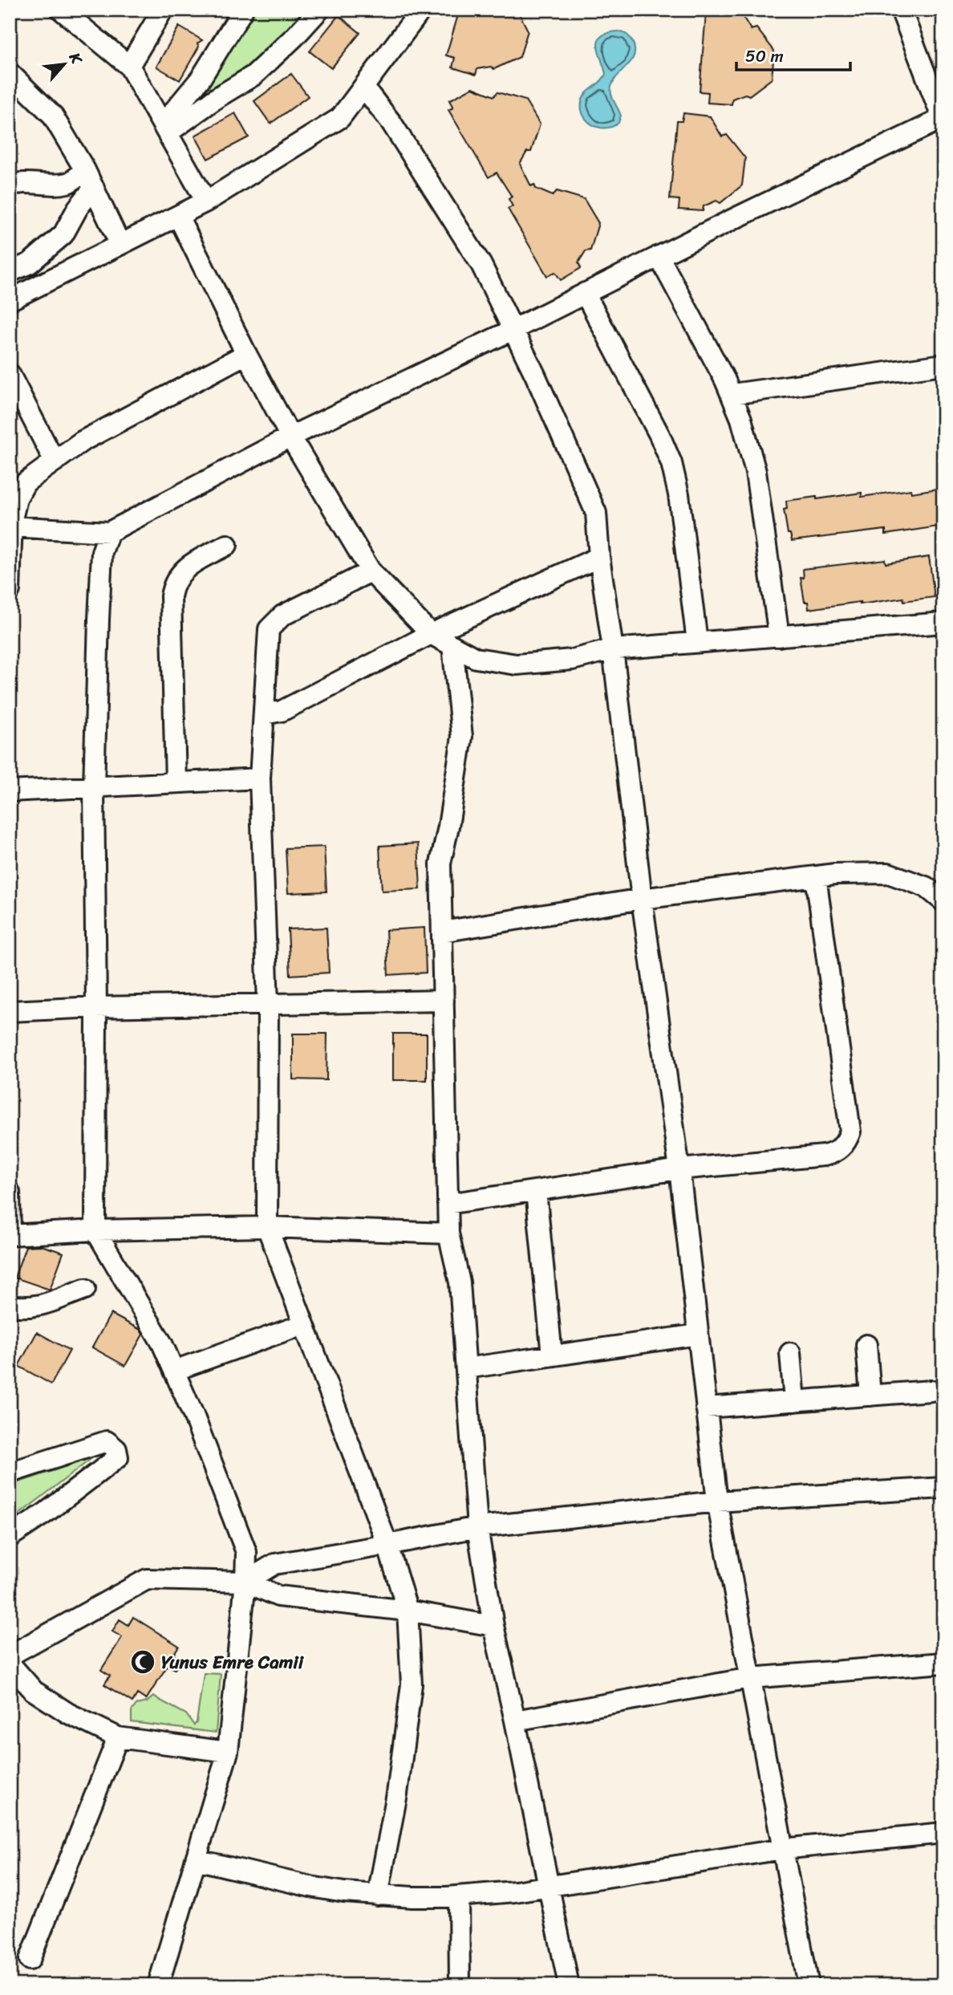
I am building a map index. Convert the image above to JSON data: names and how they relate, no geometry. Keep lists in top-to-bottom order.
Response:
{
  "places": {
    "mosque": ["Yunus Emre Camii"]
  },
  "scale_bar": "50 m",
  "north": "top right"
}
